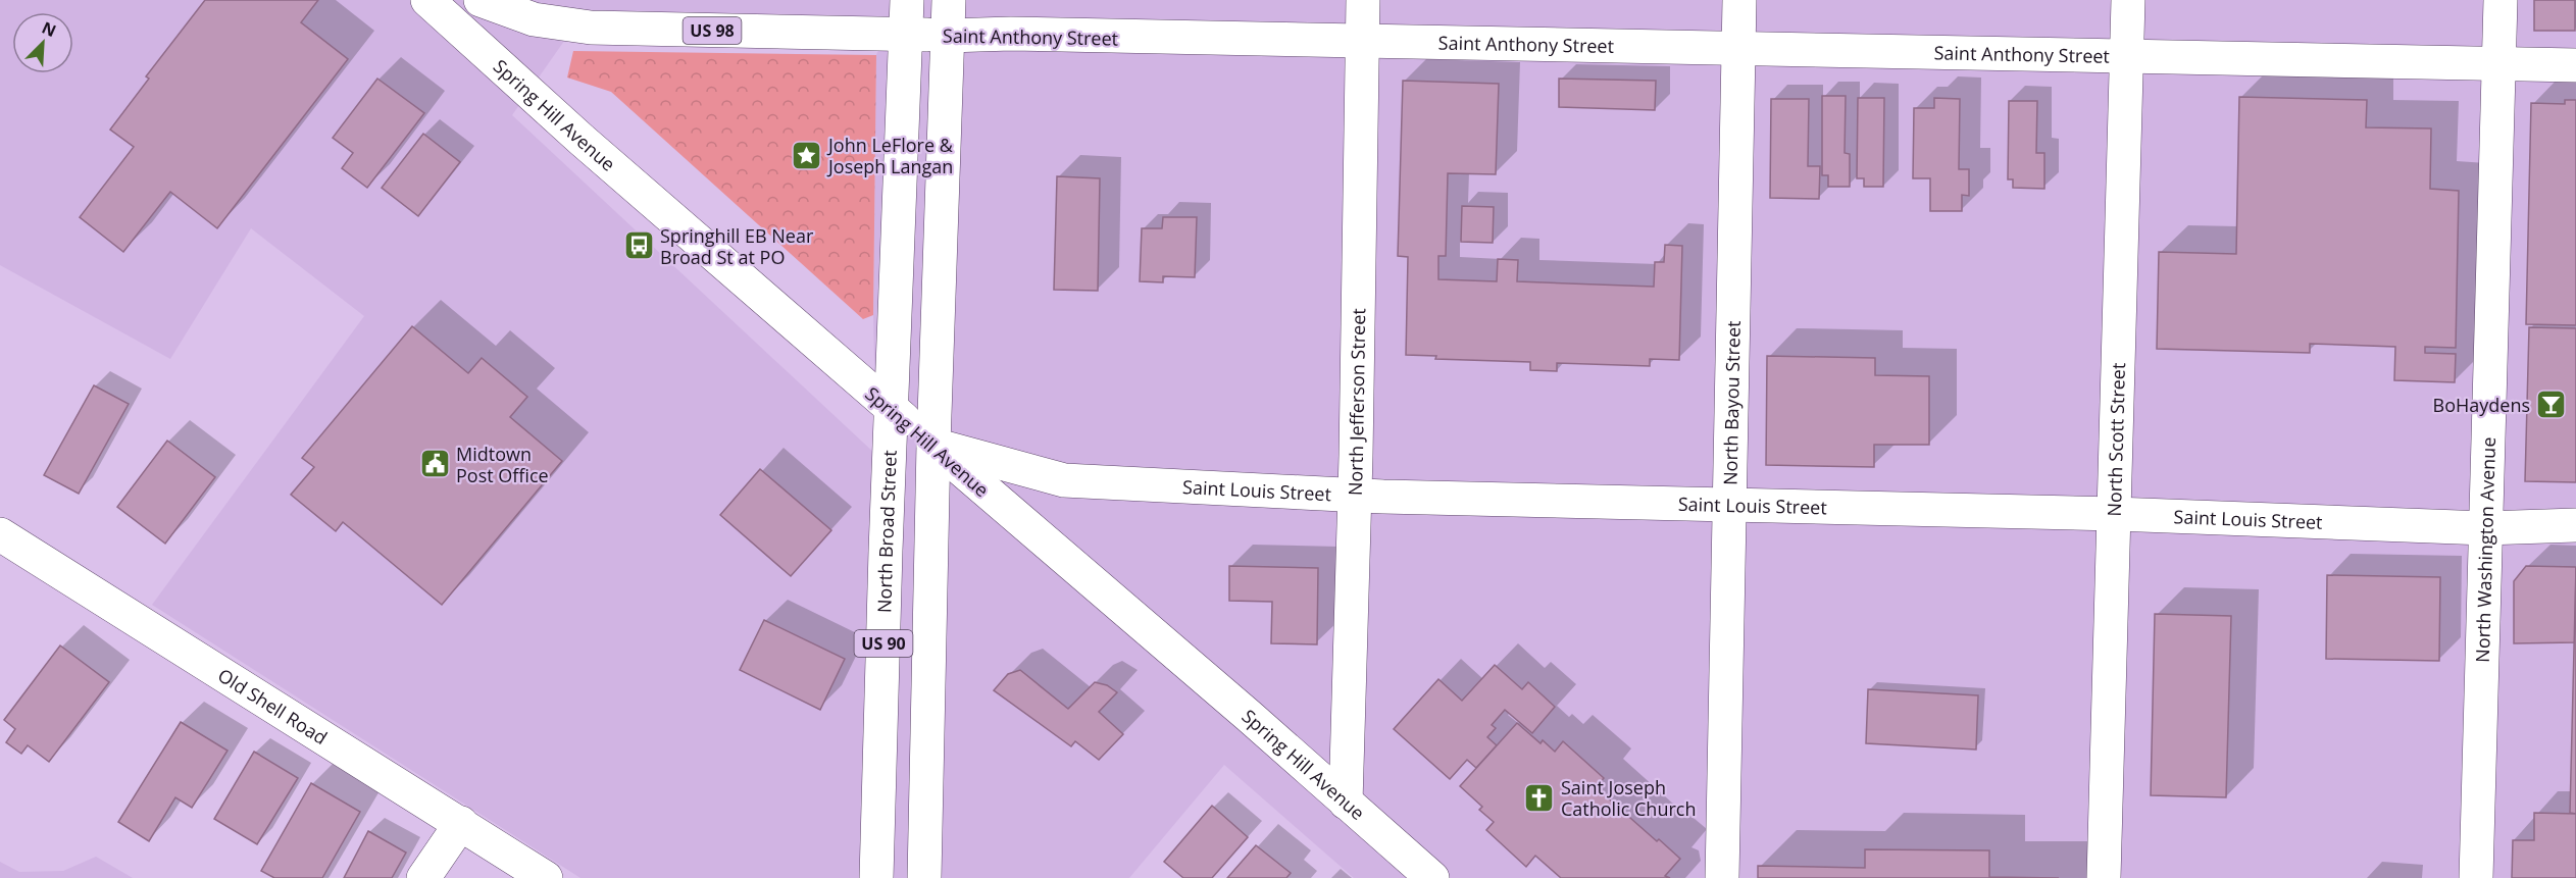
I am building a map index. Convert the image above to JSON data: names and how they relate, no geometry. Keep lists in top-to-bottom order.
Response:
{
  "streets": {
    "street": [
      "US 98",
      "Saint Anthony Street",
      "Spring Hill Avenue",
      "North Jefferson Street",
      "North Bayou Street",
      "North Scott Street",
      "Saint Louis Street",
      "North Broad Street",
      "North Washington Avenue",
      "US 90",
      "Old Shell Road"
    ]
  },
  "crossings": [
    ["Saint Anthony Street", "North Jefferson Street"],
    ["Saint Anthony Street", "North Bayou Street"],
    ["Saint Anthony Street", "North Scott Street"],
    ["Saint Anthony Street", "North Broad Street"],
    ["Saint Anthony Street", "North Washington Avenue"],
    ["Saint Anthony Street", "US 90"],
    ["Spring Hill Avenue", "North Jefferson Street"],
    ["Spring Hill Avenue", "Saint Louis Street"],
    ["Spring Hill Avenue", "North Broad Street"],
    ["Spring Hill Avenue", "US 90"],
    ["North Jefferson Street", "Saint Louis Street"],
    ["North Bayou Street", "Saint Louis Street"],
    ["North Scott Street", "Saint Louis Street"],
    ["Saint Louis Street", "North Washington Avenue"],
    ["Saint Louis Street", "US 90"]
  ],
  "places": {
    "place": ["John LeFlore & Joseph Langan"],
    "bus stop": ["Springhill EB Near Broad St at PO"],
    "bar": ["BoHaydens"],
    "public building": ["Midtown Post Office"],
    "church": ["Saint Joseph Catholic Church"]
  },
  "north": "top right"
}
